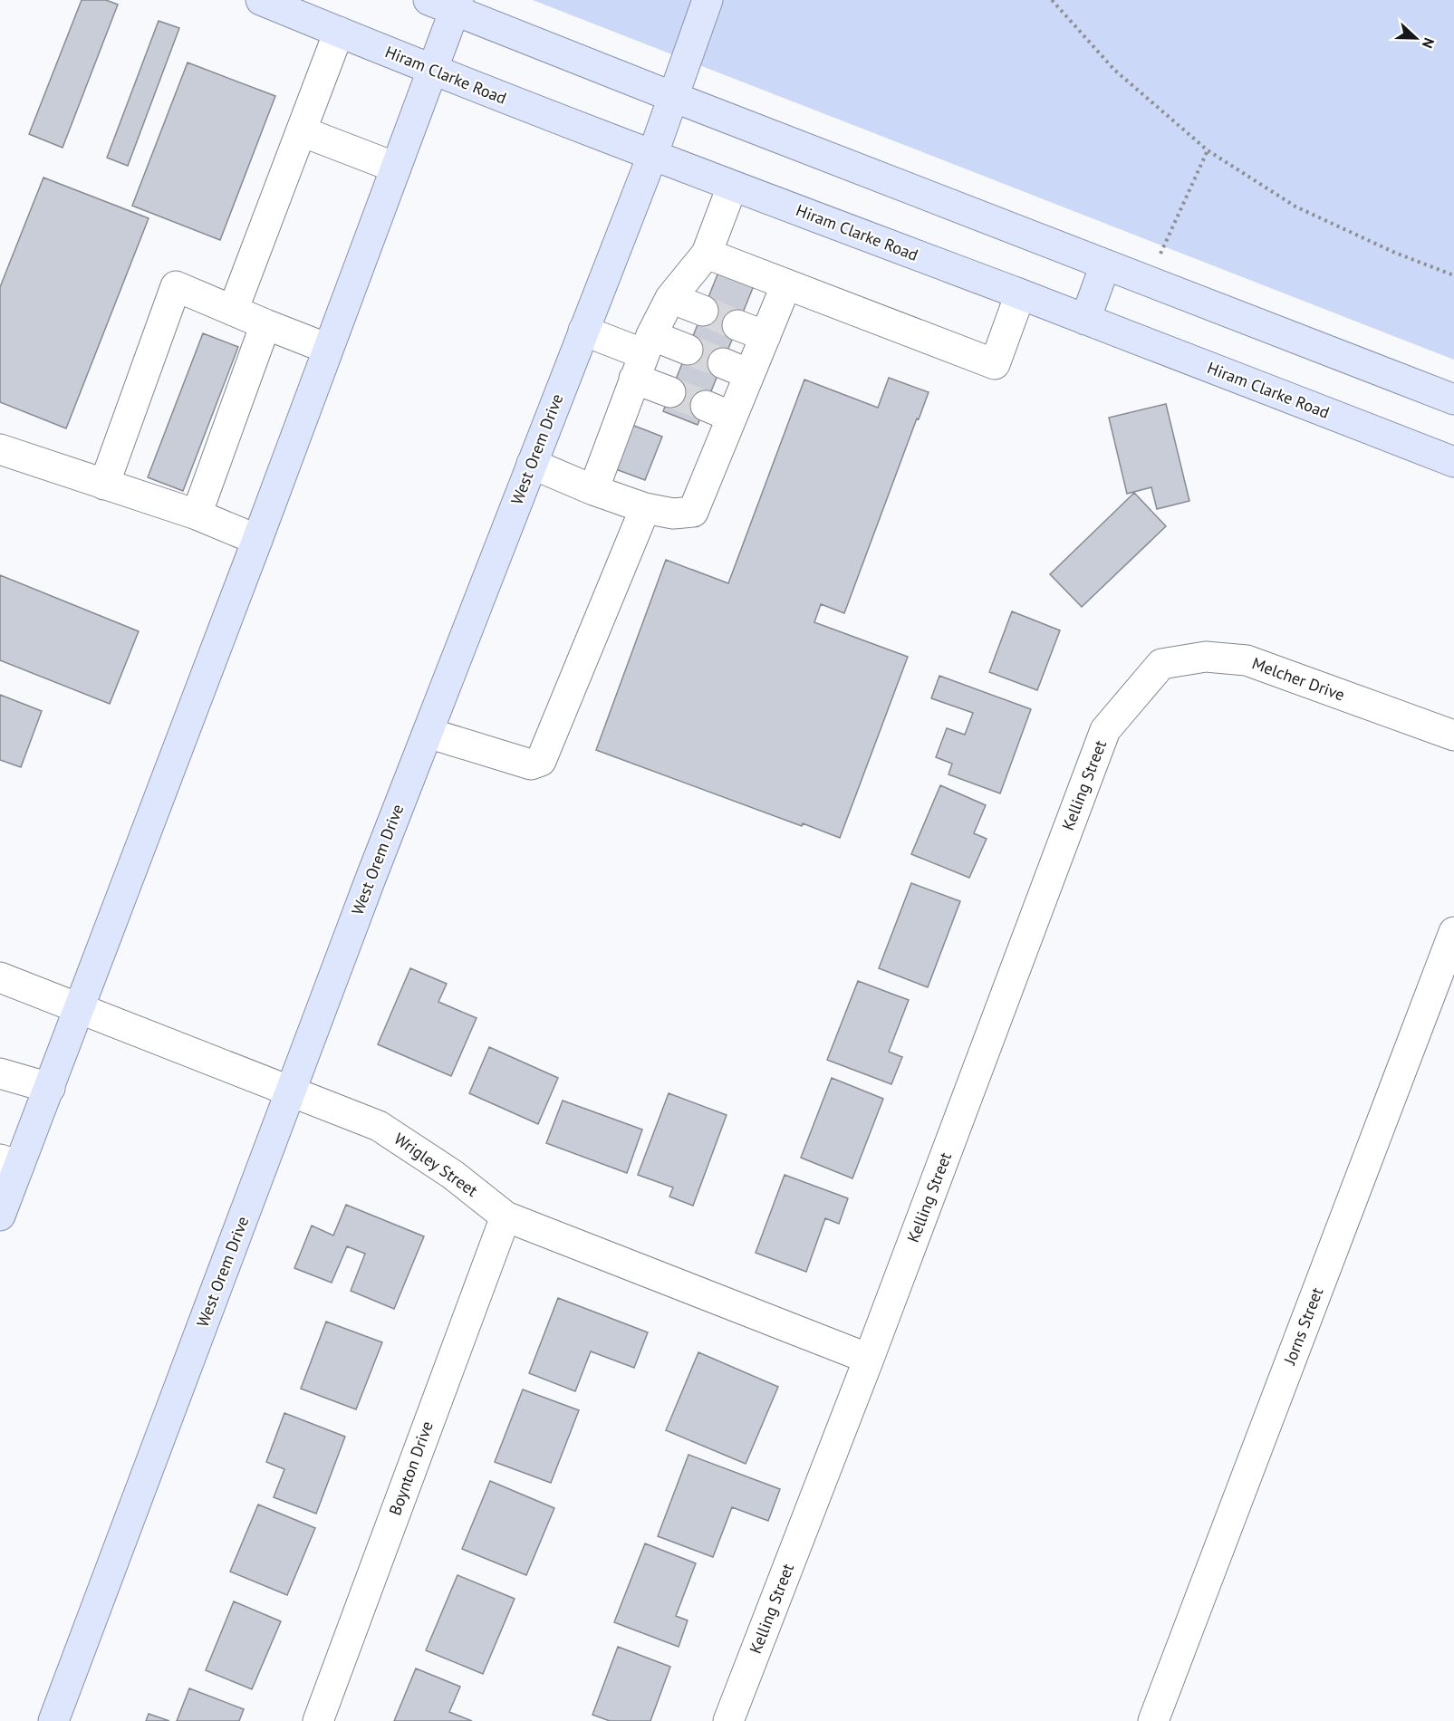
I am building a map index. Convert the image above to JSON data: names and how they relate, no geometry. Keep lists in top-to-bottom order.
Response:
{
  "streets": {
    "main road": ["Hiram Clarke Road", "West Orem Drive"],
    "street": [
      "Melcher Drive",
      "Kelling Street",
      "Wrigley Street",
      "Jorns Street",
      "Boynton Drive"
    ]
  },
  "crossings": [
    ["Hiram Clarke Road", "West Orem Drive"],
    ["West Orem Drive", "Wrigley Street"],
    ["Melcher Drive", "Kelling Street"],
    ["Kelling Street", "Wrigley Street"],
    ["Wrigley Street", "Boynton Drive"]
  ],
  "north": "right"
}
